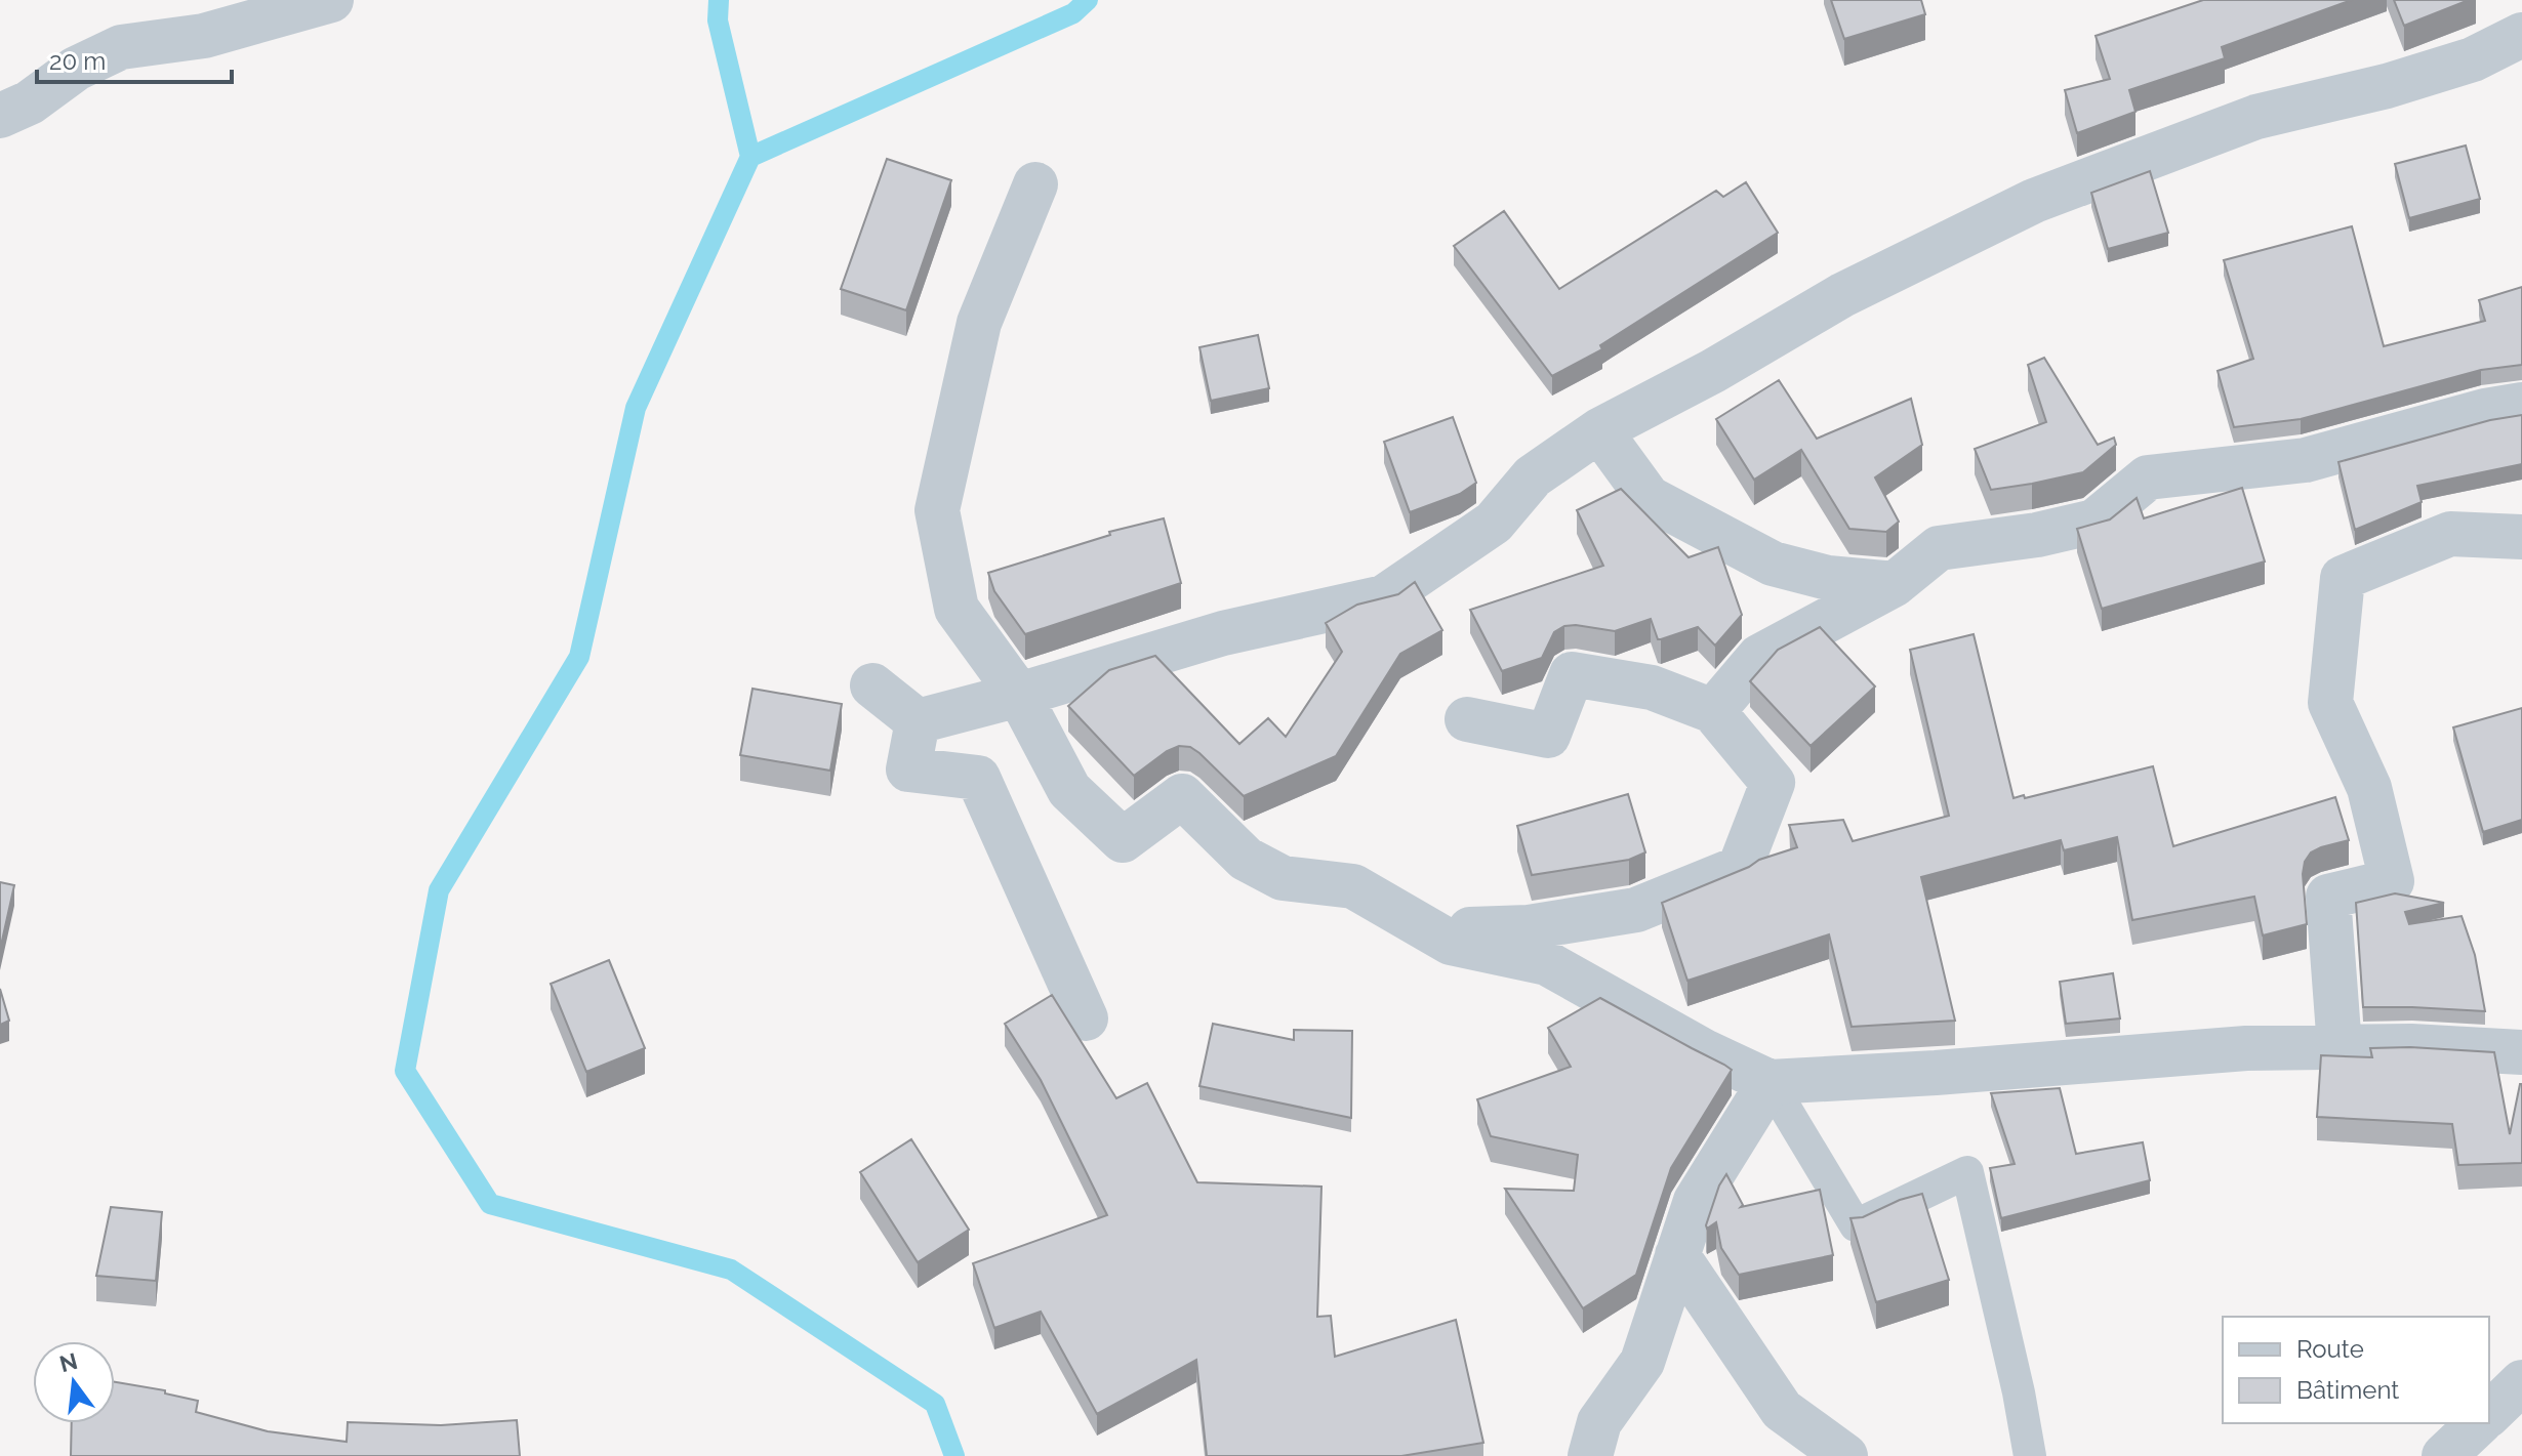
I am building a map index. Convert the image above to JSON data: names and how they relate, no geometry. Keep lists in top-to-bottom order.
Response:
{
  "legend": ["Route", "Bâtiment"],
  "scale_bar": "20 m",
  "north": "top"
}
